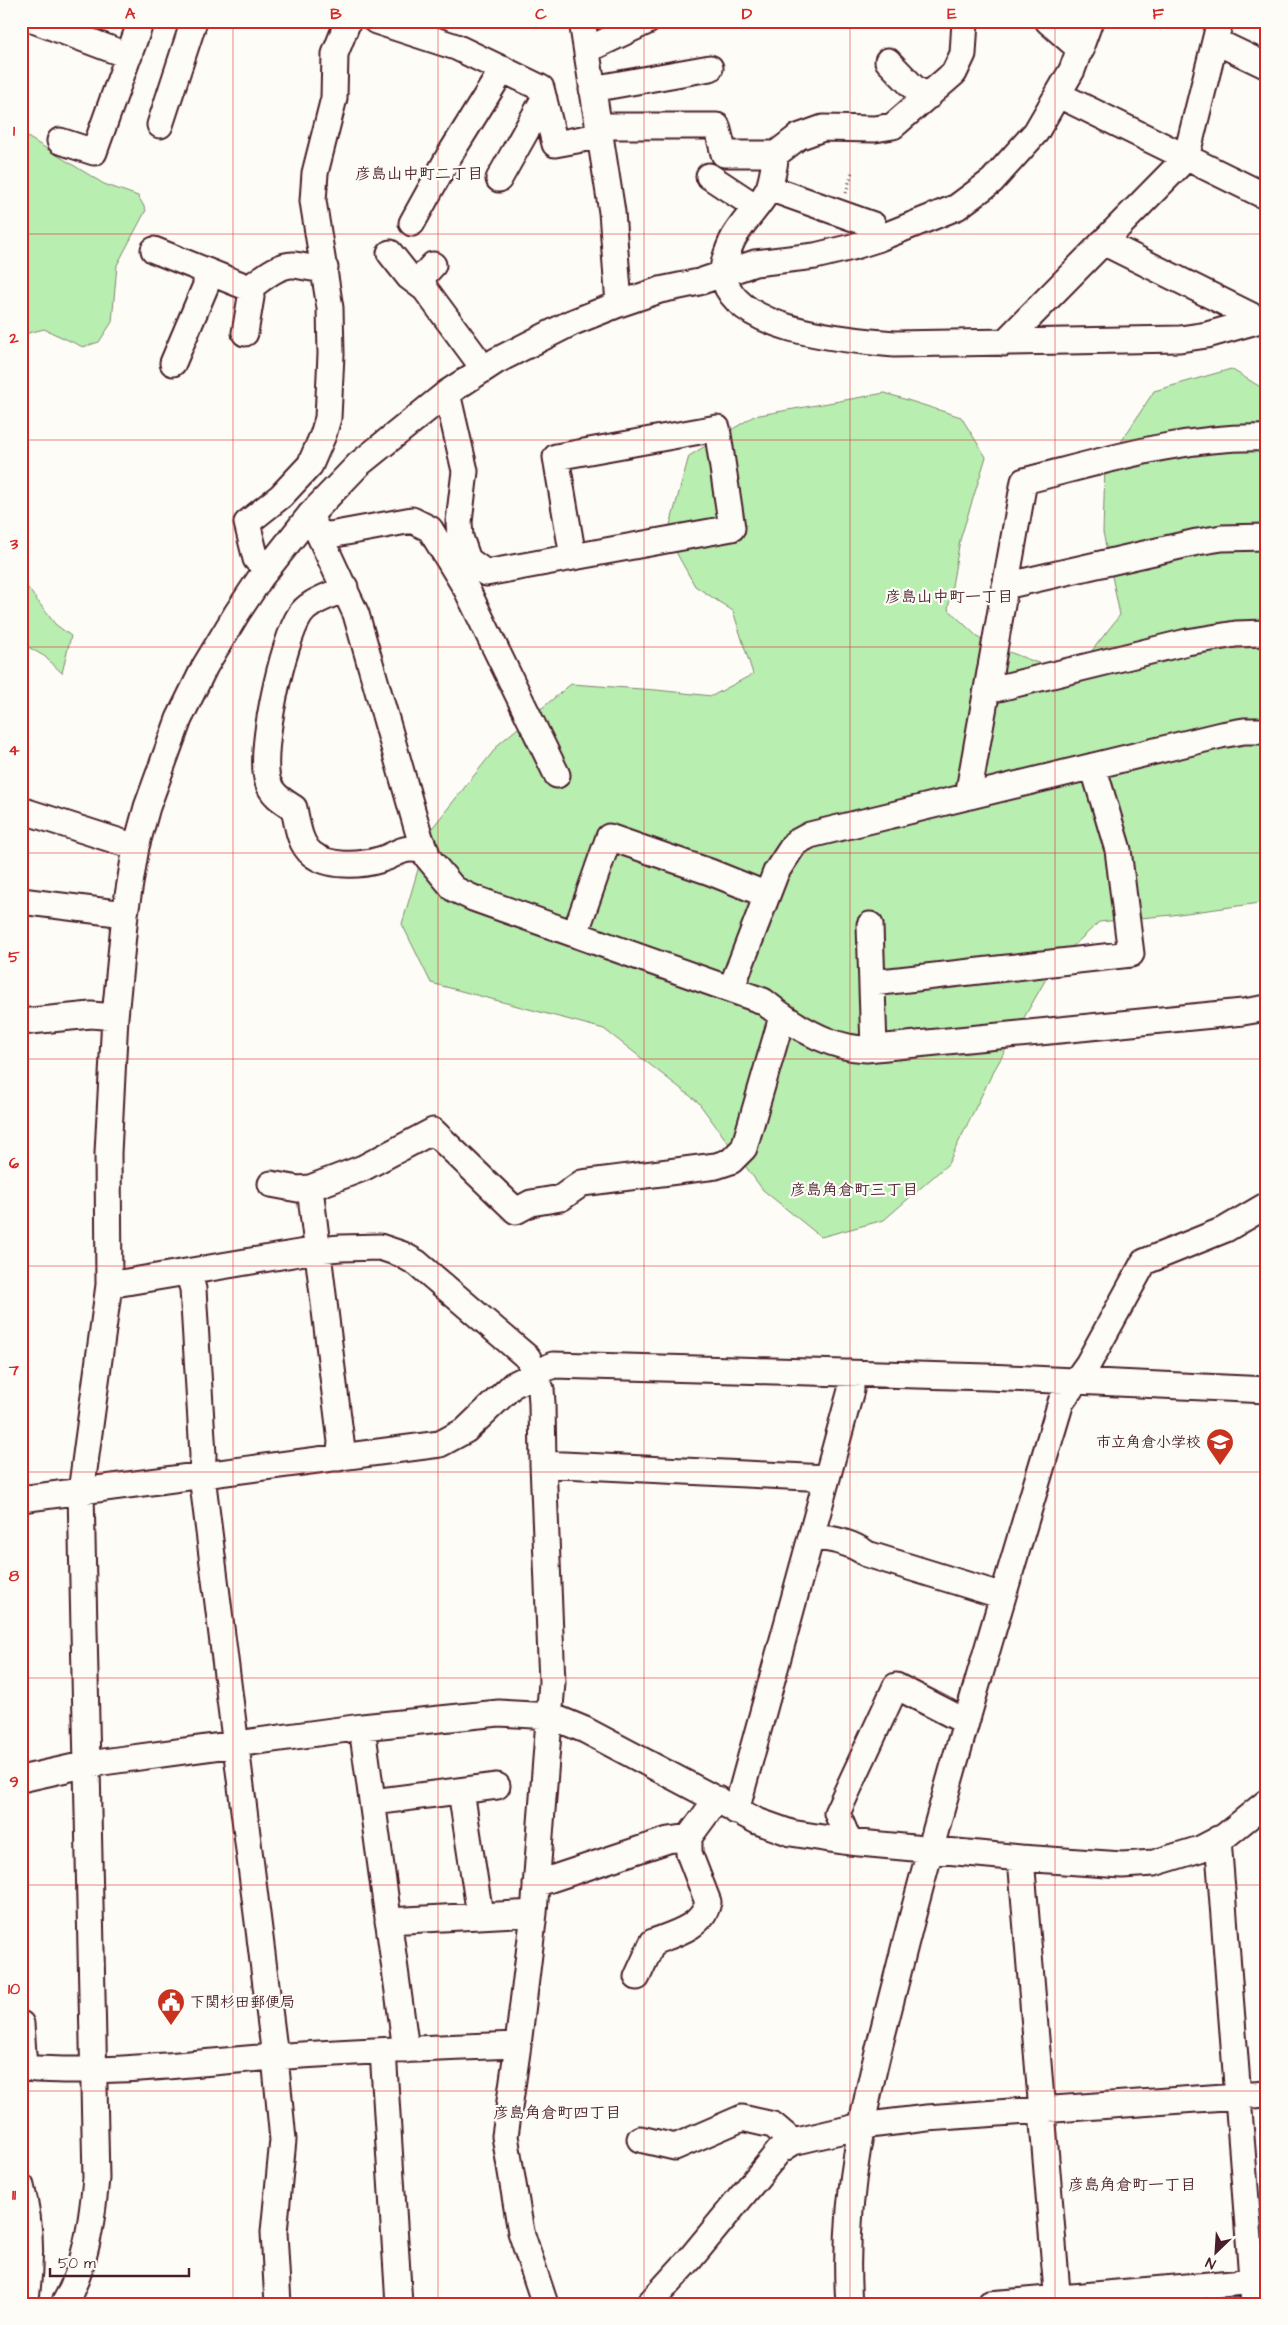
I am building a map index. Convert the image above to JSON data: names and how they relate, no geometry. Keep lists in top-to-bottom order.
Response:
{
  "districts": [
    "彦島山中町二丁目",
    "彦島山中町一丁目",
    "彦島角倉町三丁目",
    "彦島角倉町四丁目",
    "彦島角倉町一丁目"
  ],
  "places": {
    "school or university": ["市立角倉小学校"],
    "public building": ["下関杉田郵便局"]
  },
  "scale_bar": "50 m",
  "north": "bottom left",
  "grid": {
    "columns": [
      "A",
      "B",
      "C",
      "D",
      "E",
      "F"
    ],
    "rows": [
      "1",
      "2",
      "3",
      "4",
      "5",
      "6",
      "7",
      "8",
      "9",
      "10",
      "11"
    ]
  }
}
